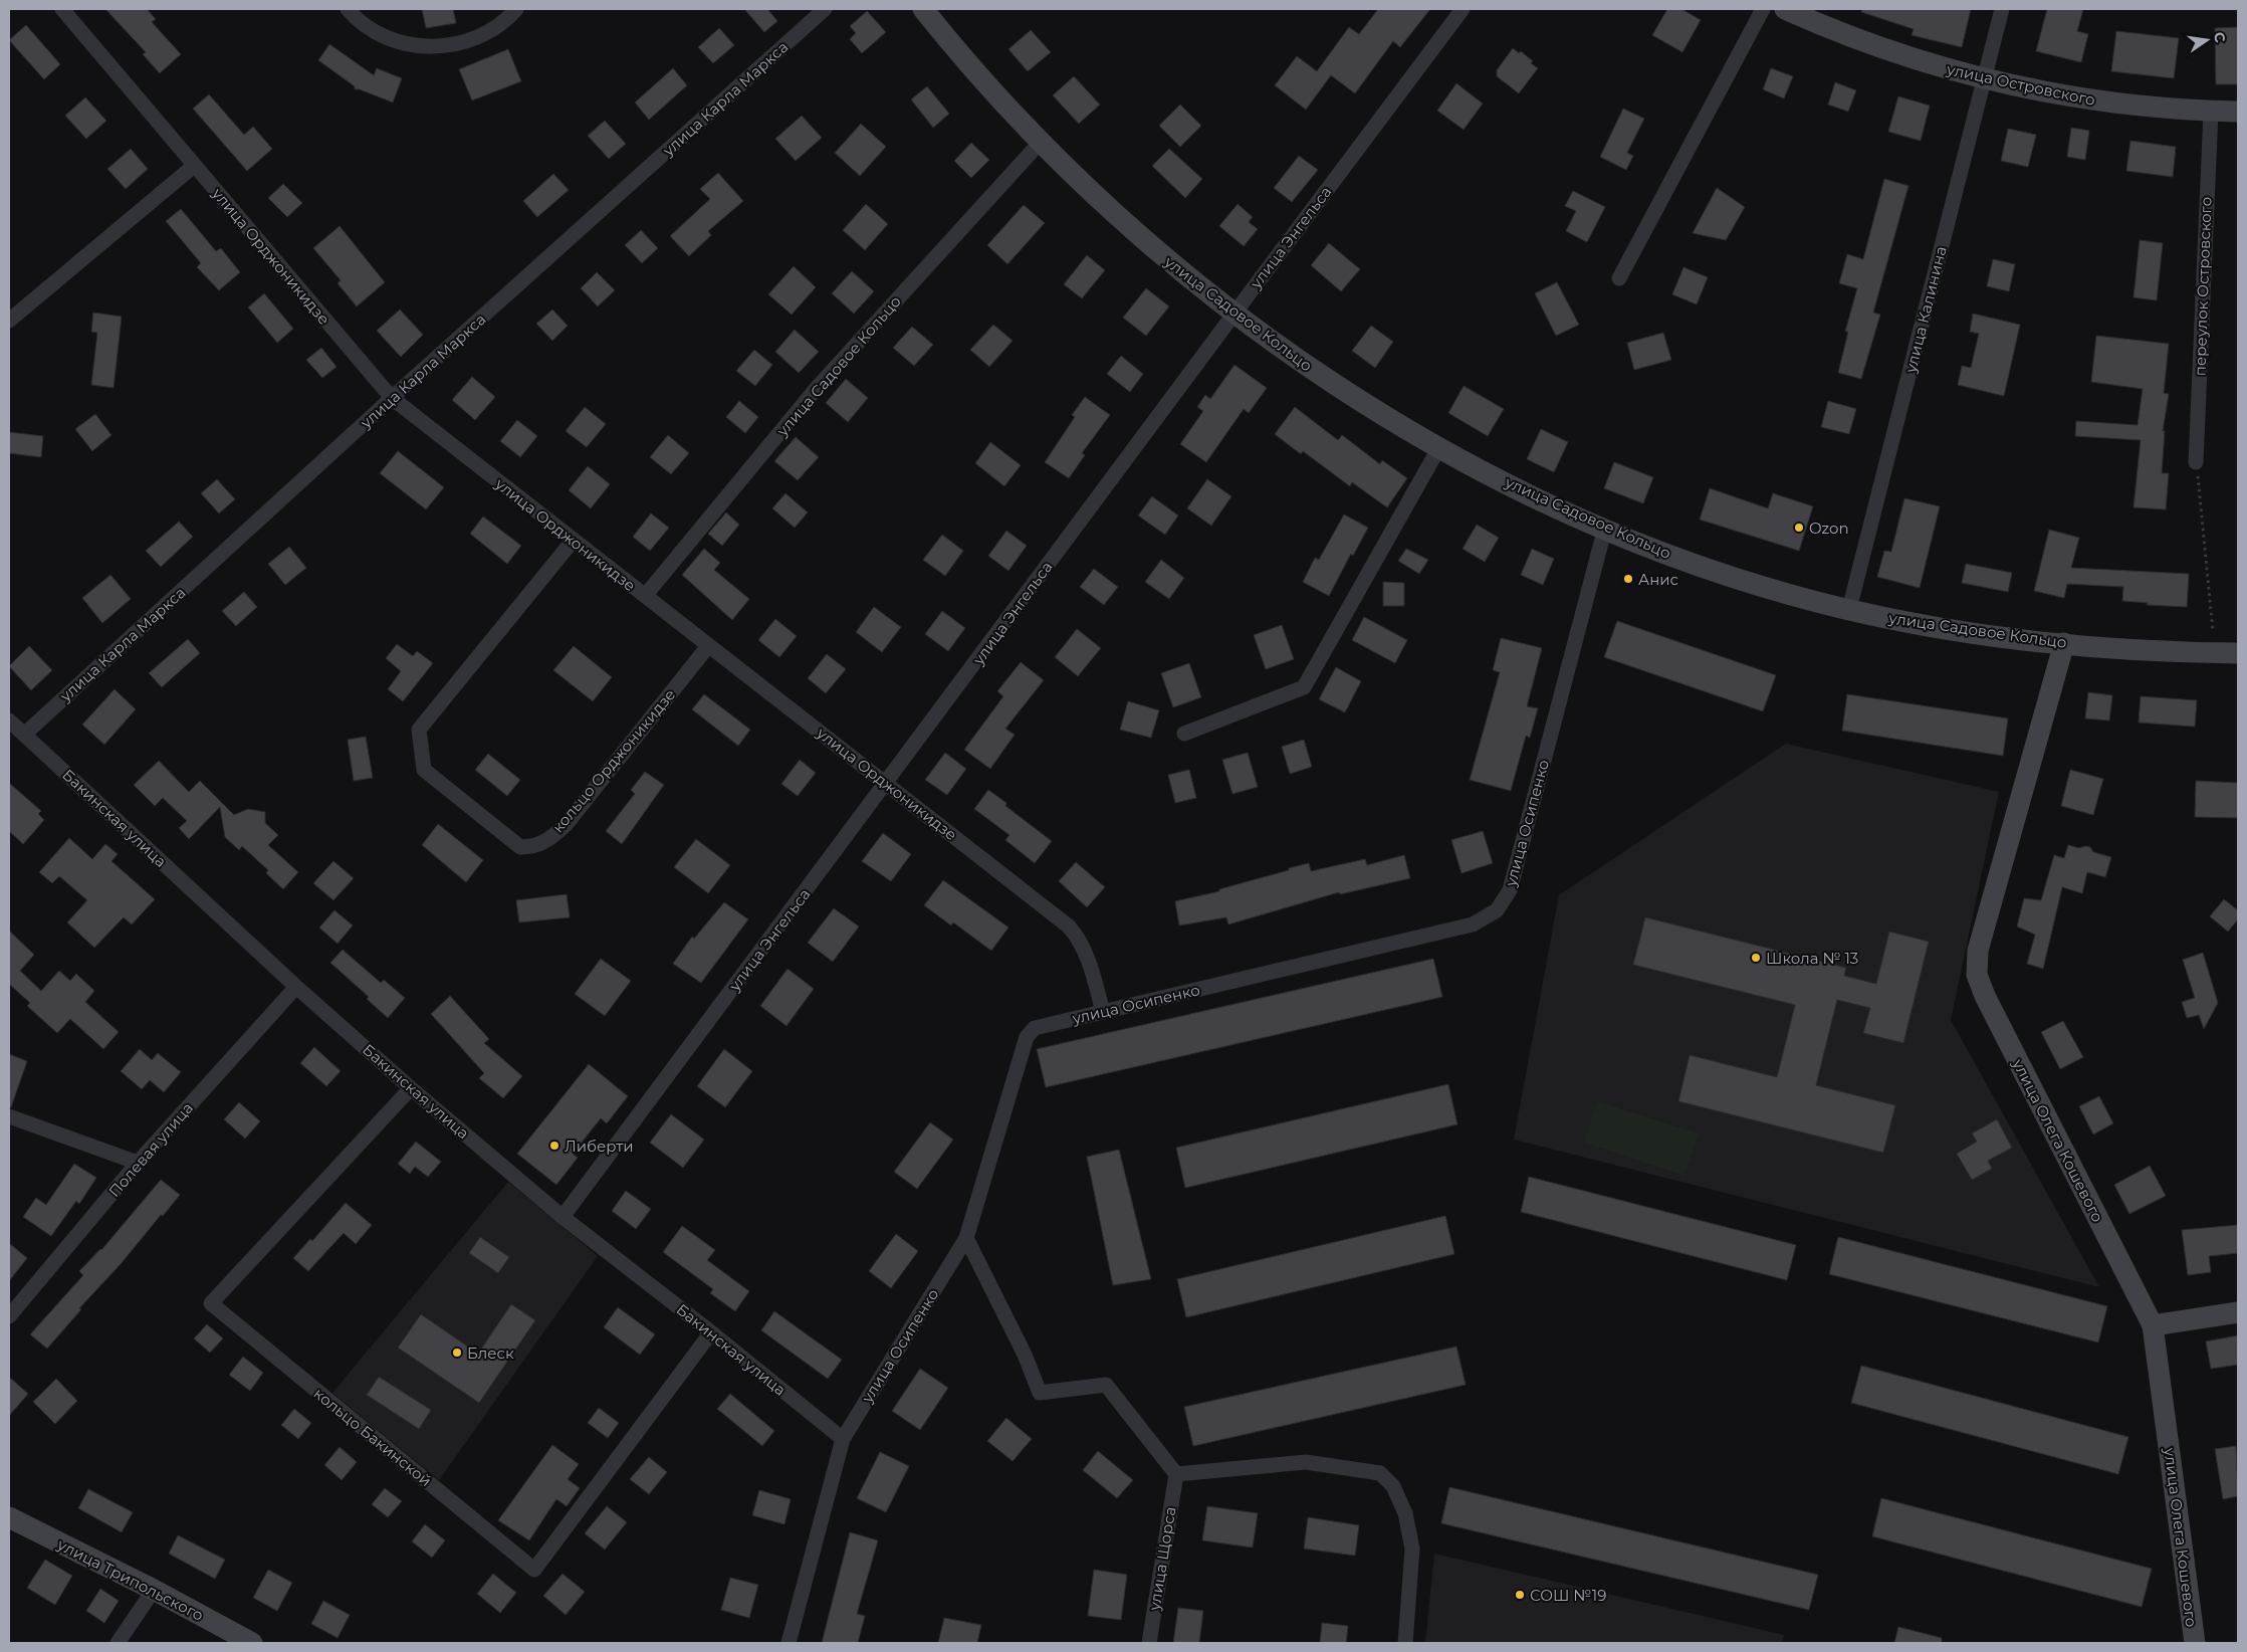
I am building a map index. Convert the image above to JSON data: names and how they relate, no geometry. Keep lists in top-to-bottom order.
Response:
{
  "streets": {
    "street": [
      "улица Островского",
      "улица Карла Маркса",
      "улица Энгельса",
      "улица Орджоникидзе",
      "переулок Островского",
      "улица Калинина",
      "улица Садовое Кольцо",
      "кольцо Орджоникидзе",
      "Бакинская улица",
      "улица Осипенко",
      "улица Олега Кошевого",
      "Полевая улица",
      "кольцо Бакинской",
      "улица Щорса",
      "улица Трипольского"
    ]
  },
  "crossings": [
    ["улица Островского", "переулок Островского"],
    ["улица Островского", "улица Калинина"],
    ["улица Карла Маркса", "улица Орджоникидзе"],
    ["улица Карла Маркса", "Бакинская улица"],
    ["улица Энгельса", "улица Орджоникидзе"],
    ["улица Энгельса", "улица Садовое Кольцо"],
    ["улица Энгельса", "Бакинская улица"],
    ["улица Орджоникидзе", "улица Садовое Кольцо"],
    ["улица Орджоникидзе", "кольцо Орджоникидзе"],
    ["улица Орджоникидзе", "улица Осипенко"],
    ["улица Калинина", "улица Садовое Кольцо"],
    ["улица Садовое Кольцо", "улица Осипенко"],
    ["улица Садовое Кольцо", "улица Олега Кошевого"],
    ["Бакинская улица", "улица Осипенко"],
    ["Бакинская улица", "Полевая улица"],
    ["Бакинская улица", "кольцо Бакинской"]
  ],
  "places": [
    "Ozon",
    "Анис",
    "Школа № 13",
    "Либерти",
    "Блеск",
    "СОШ №19"
  ],
  "north": "right"
}
